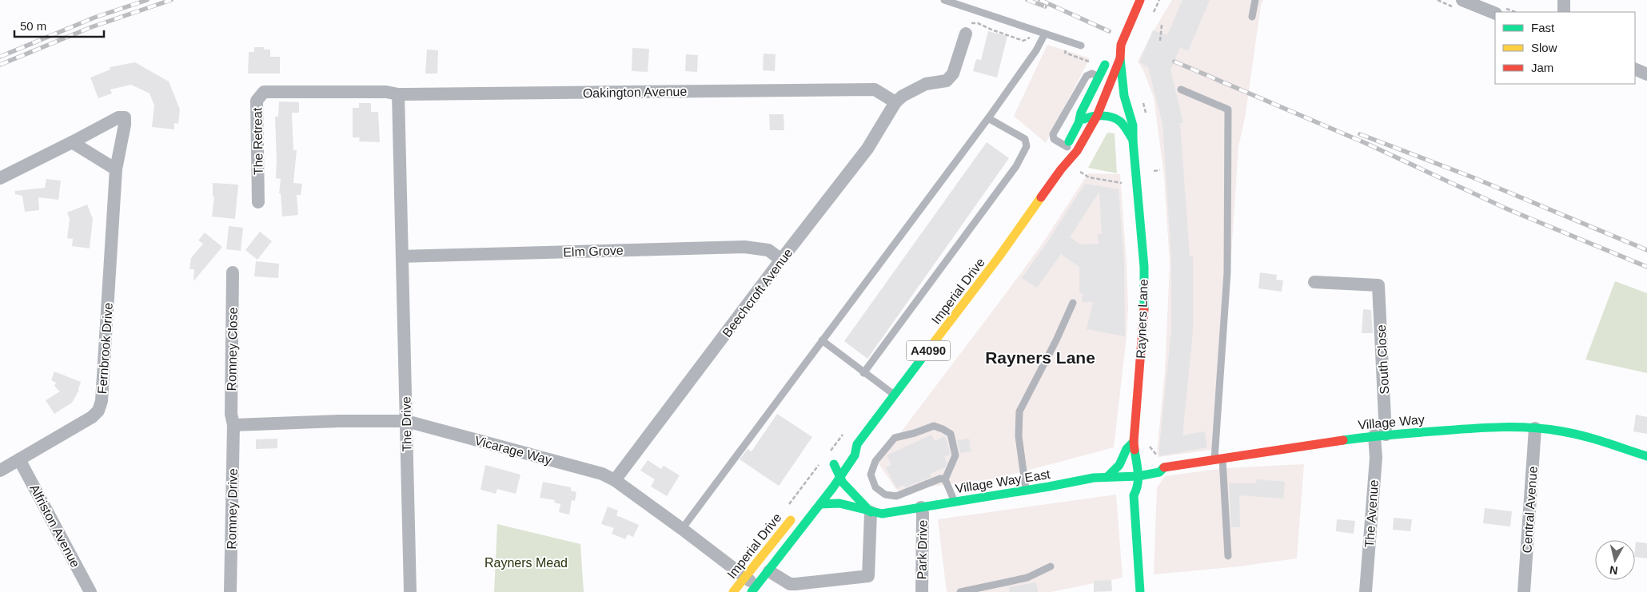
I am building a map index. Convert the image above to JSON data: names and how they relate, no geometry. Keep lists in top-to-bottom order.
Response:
{
  "streets": {
    "street": [
      "Oakington Avenue",
      "The Retreat",
      "Elm Grove",
      "Imperial Drive",
      "Beechcroft Avenue",
      "Rayners Lane",
      "Fernbrook Drive",
      "Romney Close",
      "A4090",
      "South Close",
      "Village Way",
      "The Drive",
      "Vicarage Way",
      "Village Way East",
      "Romney Drive",
      "Central Avenue",
      "The Avenue",
      "Alfriston Avenue",
      "Park Drive"
    ]
  },
  "crossings": [
    ["Oakington Avenue", "The Retreat"],
    ["Oakington Avenue", "Beechcroft Avenue"],
    ["Oakington Avenue", "The Drive"],
    ["Elm Grove", "Beechcroft Avenue"],
    ["Elm Grove", "The Drive"],
    ["Imperial Drive", "Rayners Lane"],
    ["Imperial Drive", "A4090"],
    ["Imperial Drive", "Vicarage Way"],
    ["Imperial Drive", "Village Way East"],
    ["Beechcroft Avenue", "Vicarage Way"],
    ["Rayners Lane", "A4090"],
    ["Rayners Lane", "Village Way"],
    ["Rayners Lane", "Village Way East"],
    ["Fernbrook Drive", "Alfriston Avenue"],
    ["Romney Close", "Vicarage Way"],
    ["Romney Close", "Romney Drive"],
    ["South Close", "Village Way"],
    ["South Close", "The Avenue"],
    ["Village Way", "Village Way East"],
    ["Village Way", "Central Avenue"],
    ["Village Way", "The Avenue"],
    ["The Drive", "Vicarage Way"],
    ["Vicarage Way", "Romney Drive"],
    ["Village Way East", "Park Drive"]
  ],
  "districts": ["Rayners Lane"],
  "parks": ["Rayners Mead"],
  "legend": ["Fast", "Slow", "Jam"],
  "scale_bar": "50 m",
  "north": "bottom"
}
